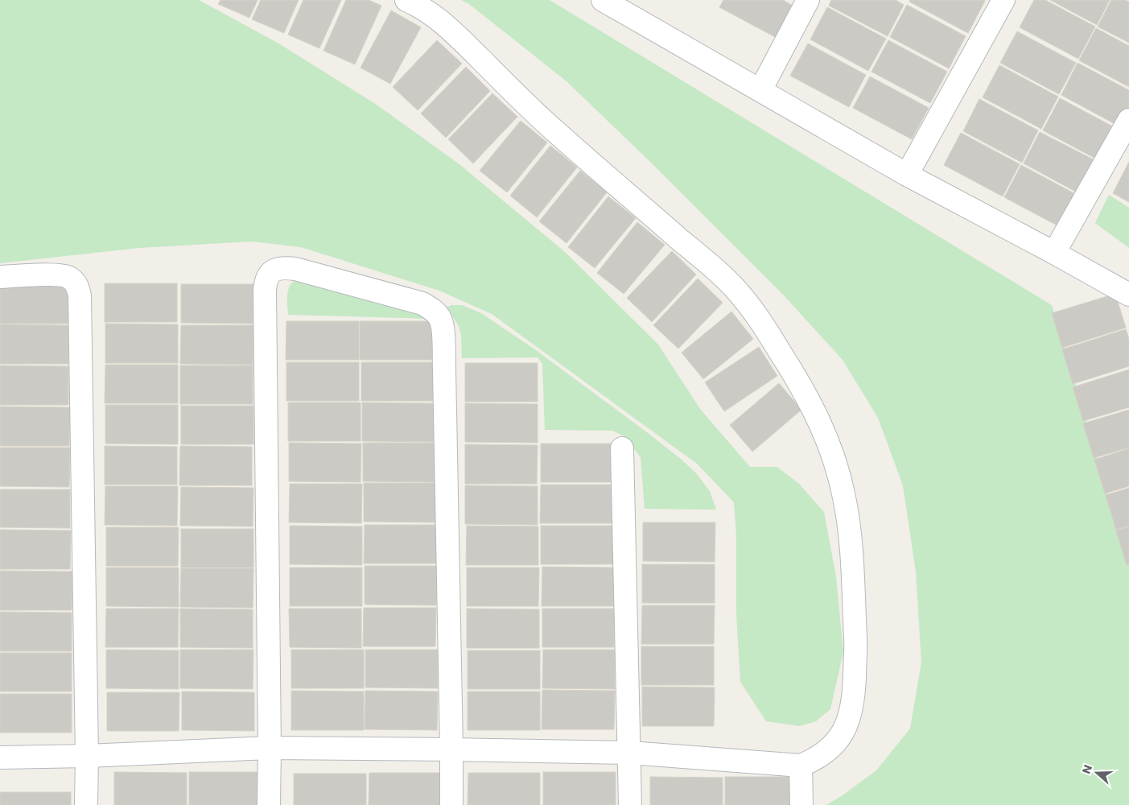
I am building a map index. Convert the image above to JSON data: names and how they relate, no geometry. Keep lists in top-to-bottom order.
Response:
{
  "north": "left"
}
